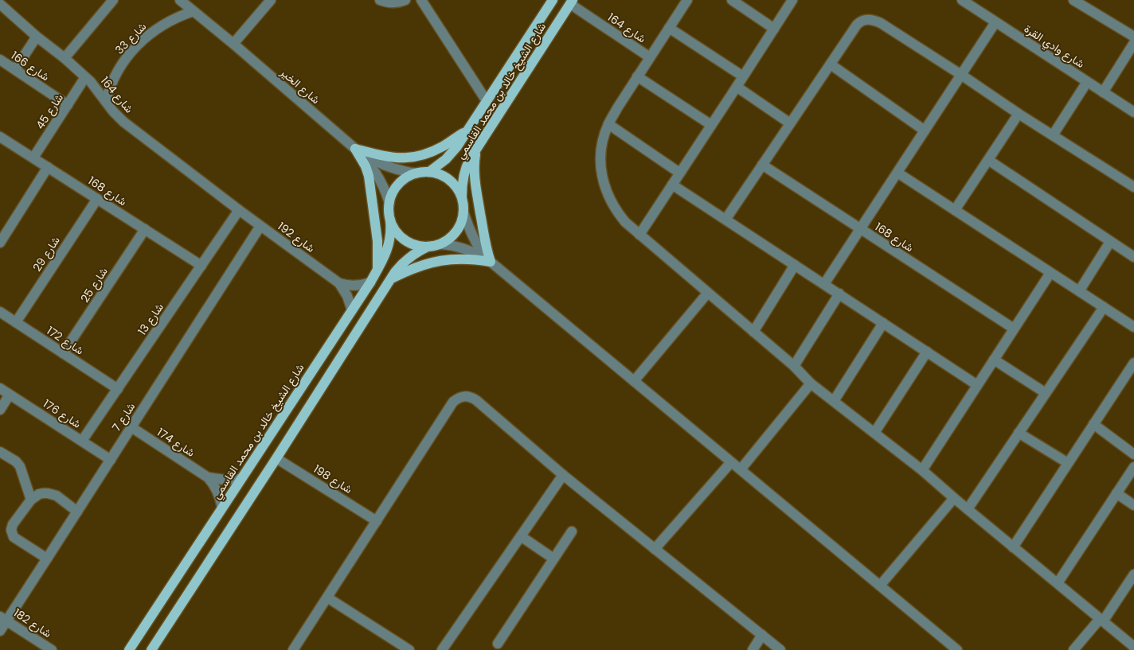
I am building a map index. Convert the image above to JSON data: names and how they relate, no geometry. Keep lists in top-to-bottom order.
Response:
{
  "streets": {
    "main road": ["شارع الشيخ خالد بن محمد القاسمي"],
    "street": [
      "شارع 164",
      "شارع 33",
      "شارع وادي القرة",
      "شارع 166",
      "شارع الخير",
      "شارع 45",
      "شارع 168",
      "شارع 192",
      "شارع 29",
      "شارع 25",
      "شارع 13",
      "شارع 172",
      "شارع 176",
      "شارع 7",
      "شارع 174",
      "شارع 198",
      "شارع 182"
    ]
  },
  "crossings": [
    ["شارع 164", "شارع 33"],
    ["شارع 164", "شارع الشيخ خالد بن محمد القاسمي"],
    ["شارع 164", "شارع 45"],
    ["شارع 164", "شارع 192"],
    ["شارع 164", "شارع 13"],
    ["شارع 33", "شارع الخير"],
    ["شارع 166", "شارع 45"],
    ["شارع الخير", "شارع الشيخ خالد بن محمد القاسمي"],
    ["شارع الشيخ خالد بن محمد القاسمي", "شارع 192"],
    ["شارع الشيخ خالد بن محمد القاسمي", "شارع 174"],
    ["شارع 45", "شارع 168"],
    ["شارع 168", "شارع 29"],
    ["شارع 168", "شارع 25"],
    ["شارع 168", "شارع 13"],
    ["شارع 192", "شارع 13"],
    ["شارع 192", "شارع 7"],
    ["شارع 29", "شارع 172"],
    ["شارع 25", "شارع 172"],
    ["شارع 13", "شارع 172"],
    ["شارع 13", "شارع 176"],
    ["شارع 176", "شارع 7"],
    ["شارع 7", "شارع 174"],
    ["شارع 7", "شارع 182"]
  ]
}
